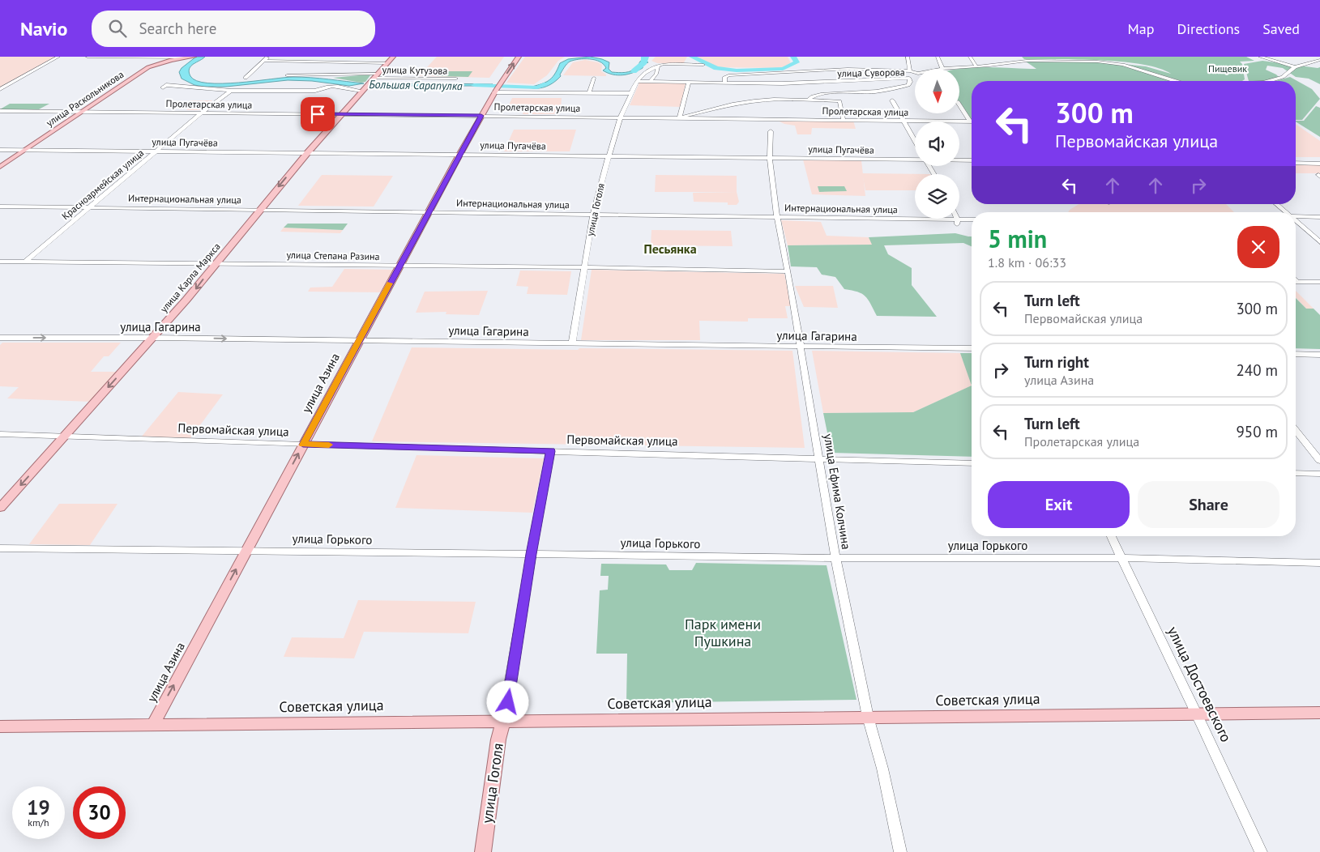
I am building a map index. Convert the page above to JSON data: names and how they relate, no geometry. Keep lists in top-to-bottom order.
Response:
{
  "streets": {
    "main road": [
      "улица Раскольникова",
      "улица Гоголя",
      "улица Карла Маркса",
      "улица Азина",
      "Советская улица"
    ],
    "street": [
      "улица Кутузова",
      "улица Суворова",
      "Пролетарская улица",
      "улица Пугачёва",
      "Красноармейская улица",
      "Интернациональная улица",
      "улица Степана Разина",
      "улица Гагарина",
      "Первомайская улица",
      "улица Ефима Колчина",
      "улица Горького",
      "улица Достоевского"
    ]
  },
  "crossings": [
    ["улица Кутузова", "улица Карла Маркса"],
    ["улица Суворова", "улица Гоголя"],
    ["улица Раскольникова", "Пролетарская улица"],
    ["улица Раскольникова", "улица Пугачёва"],
    ["Пролетарская улица", "Красноармейская улица"],
    ["Пролетарская улица", "улица Гоголя"],
    ["Пролетарская улица", "улица Карла Маркса"],
    ["Пролетарская улица", "улица Азина"],
    ["улица Пугачёва", "Красноармейская улица"],
    ["улица Пугачёва", "улица Гоголя"],
    ["улица Пугачёва", "улица Карла Маркса"],
    ["улица Пугачёва", "улица Азина"],
    ["улица Пугачёва", "улица Ефима Колчина"],
    ["Красноармейская улица", "Интернациональная улица"],
    ["Красноармейская улица", "улица Степана Разина"],
    ["Интернациональная улица", "улица Гоголя"],
    ["Интернациональная улица", "улица Карла Маркса"],
    ["Интернациональная улица", "улица Азина"],
    ["Интернациональная улица", "улица Ефима Колчина"],
    ["улица Гоголя", "улица Степана Разина"],
    ["улица Гоголя", "улица Гагарина"],
    ["улица Гоголя", "Первомайская улица"],
    ["улица Гоголя", "улица Горького"],
    ["улица Гоголя", "Советская улица"],
    ["улица Степана Разина", "улица Карла Маркса"],
    ["улица Степана Разина", "улица Азина"],
    ["улица Степана Разина", "улица Ефима Колчина"],
    ["улица Карла Маркса", "улица Гагарина"],
    ["улица Карла Маркса", "Первомайская улица"],
    ["улица Гагарина", "улица Азина"],
    ["улица Гагарина", "улица Ефима Колчина"],
    ["улица Азина", "Первомайская улица"],
    ["улица Азина", "улица Горького"],
    ["улица Азина", "Советская улица"],
    ["Первомайская улица", "улица Ефима Колчина"],
    ["улица Ефима Колчина", "улица Горького"],
    ["улица Ефима Колчина", "Советская улица"],
    ["улица Горького", "улица Достоевского"],
    ["улица Достоевского", "Советская улица"]
  ],
  "one_way": ["улица Карла Маркса", "улица Гагарина", "улица Азина"],
  "districts": ["Песьянка"],
  "water": ["Большая Сарапулка"],
  "parks": ["Пищевик", "Парк имени Пушкина"],
  "north": "bottom",
  "page": {
    "header": "Navio",
    "search": "Search here",
    "nav": ["Map", "Directions", "Saved"],
    "turn": ["300 m", "Первомайская улица"],
    "heading": ["5 min", "1.8 km · 06:33"],
    "list": [
      {
        "name": "Turn left",
        "note": "Первомайская улица",
        "value": "300 m"
      },
      {
        "name": "Turn right",
        "note": "улица Азина",
        "value": "240 m"
      },
      {
        "name": "Turn left",
        "note": "Пролетарская улица",
        "value": "950 m"
      }
    ],
    "buttons": ["Exit", "Share"],
    "speed": "19 km/h",
    "limit": "30"
  }
}
